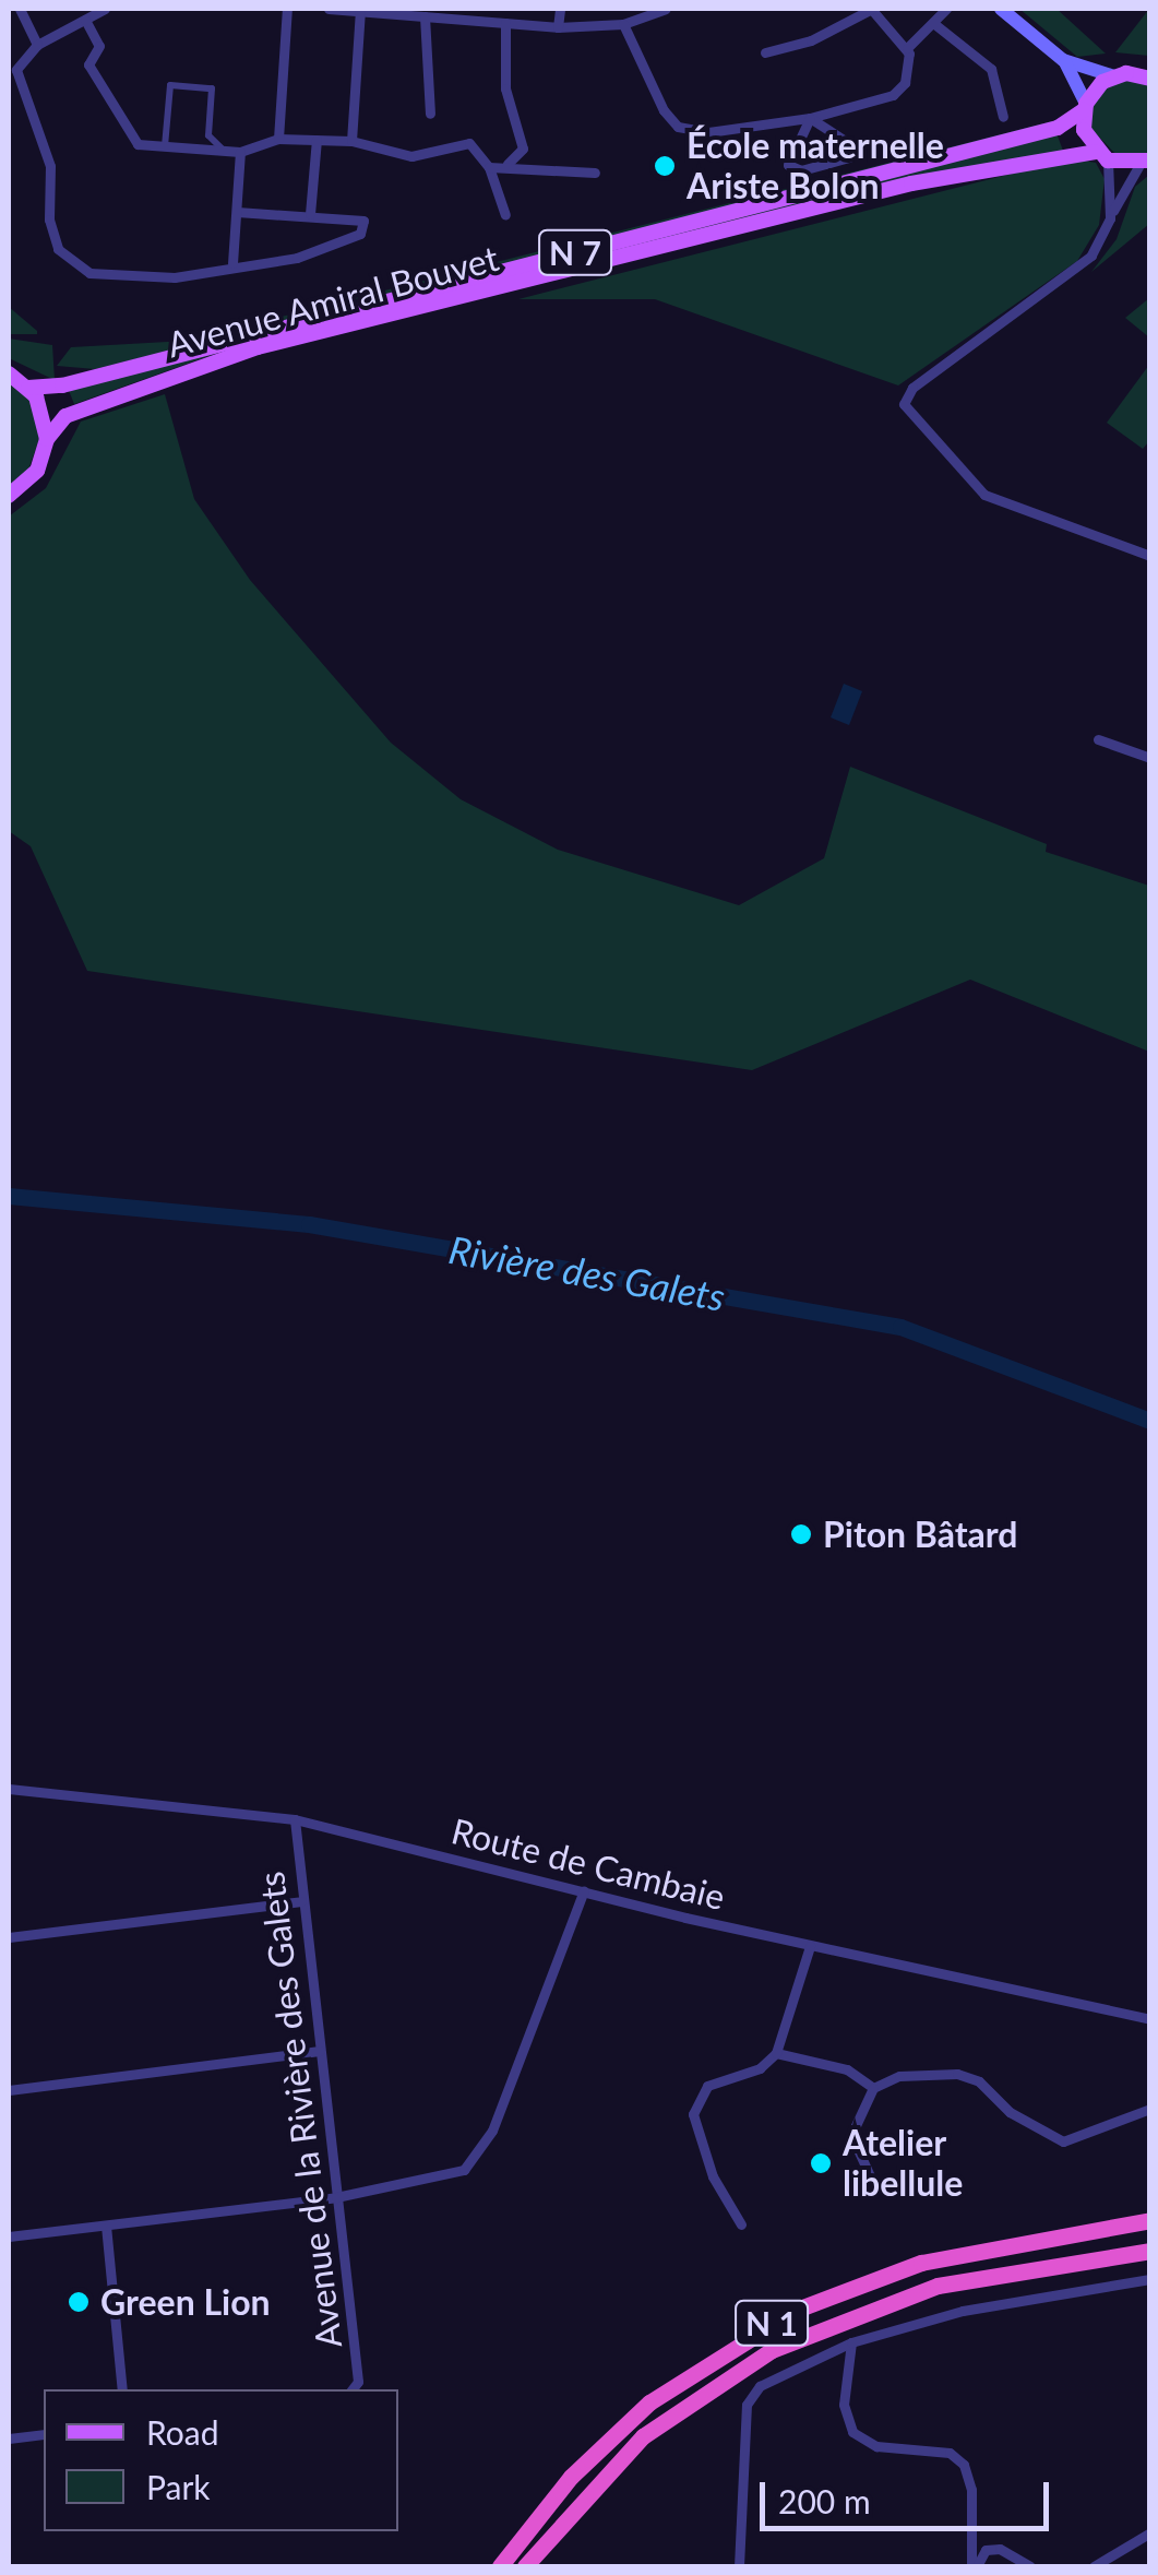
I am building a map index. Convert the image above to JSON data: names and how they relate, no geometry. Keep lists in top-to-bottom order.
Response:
{
  "streets": {
    "highway": ["N 1"],
    "main road": ["N 7", "Avenue Amiral Bouvet"],
    "street": ["Route de Cambaie", "Avenue de la Rivière des Galets"]
  },
  "crossings": [
    ["Route de Cambaie", "Avenue de la Rivière des Galets"]
  ],
  "water": ["Rivière des Galets"],
  "places": [
    "École maternelle Ariste Bolon",
    "Piton Bâtard",
    "Atelier libellule",
    "Green Lion"
  ],
  "legend": ["Road", "Park"],
  "scale_bar": "200 m"
}
